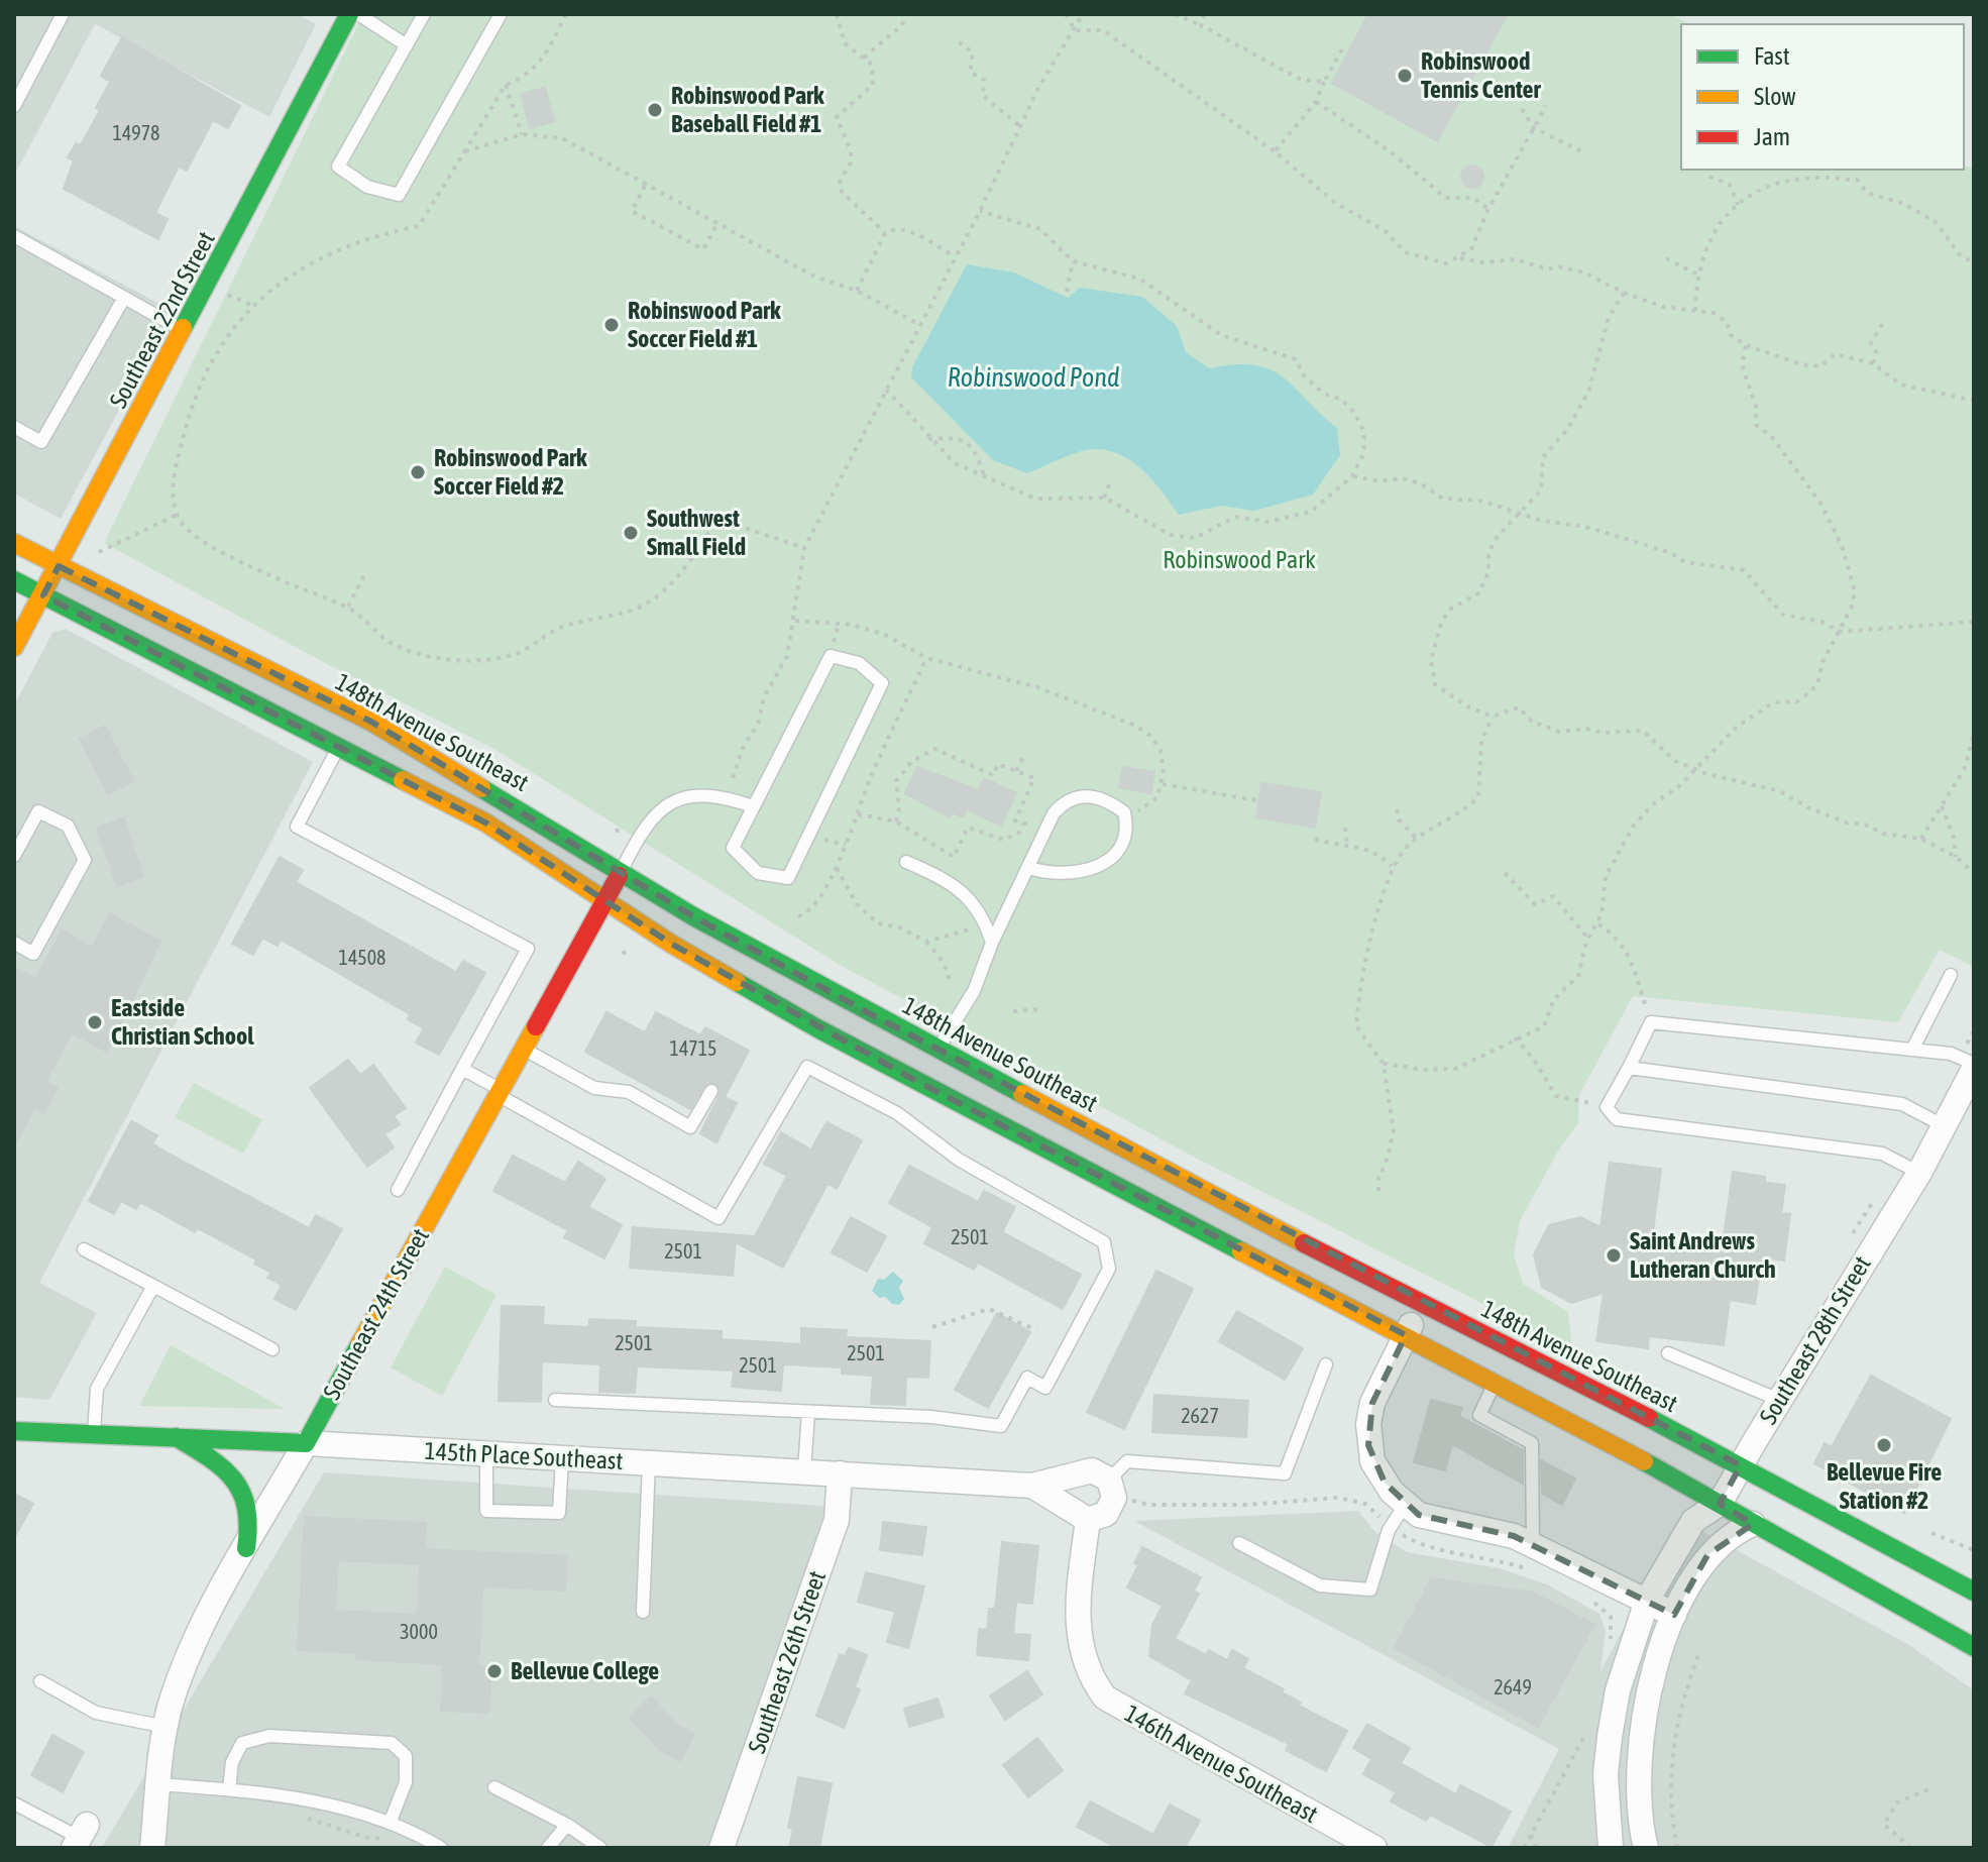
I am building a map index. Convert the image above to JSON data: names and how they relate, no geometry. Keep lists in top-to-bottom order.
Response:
{
  "streets": {
    "main road": [
      "Southeast 22nd Street",
      "148th Avenue Southeast",
      "Southeast 24th Street",
      "145th Place Southeast"
    ],
    "street": ["Southeast 28th Street", "Southeast 26th Street", "146th Avenue Southeast"]
  },
  "crossings": [
    ["Southeast 22nd Street", "148th Avenue Southeast"],
    ["148th Avenue Southeast", "Southeast 24th Street"],
    ["148th Avenue Southeast", "Southeast 28th Street"],
    ["Southeast 24th Street", "145th Place Southeast"],
    ["145th Place Southeast", "Southeast 26th Street"]
  ],
  "water": ["Robinswood Pond"],
  "parks": ["Robinswood Park"],
  "places": [
    "Robinswood Tennis Center",
    "Robinswood Park Baseball Field #1",
    "Robinswood Park Soccer Field #1",
    "Robinswood Park Soccer Field #2",
    "Southwest Small Field",
    "Eastside Christian School",
    "Saint Andrews Lutheran Church",
    "Bellevue Fire Station #2",
    "Bellevue College"
  ],
  "house_numbers": [
    "14978",
    "14508",
    "14715",
    "2501",
    "2501",
    "2501",
    "2501",
    "2501",
    "2627",
    "3000",
    "2649"
  ],
  "legend": ["Fast", "Slow", "Jam"]
}
